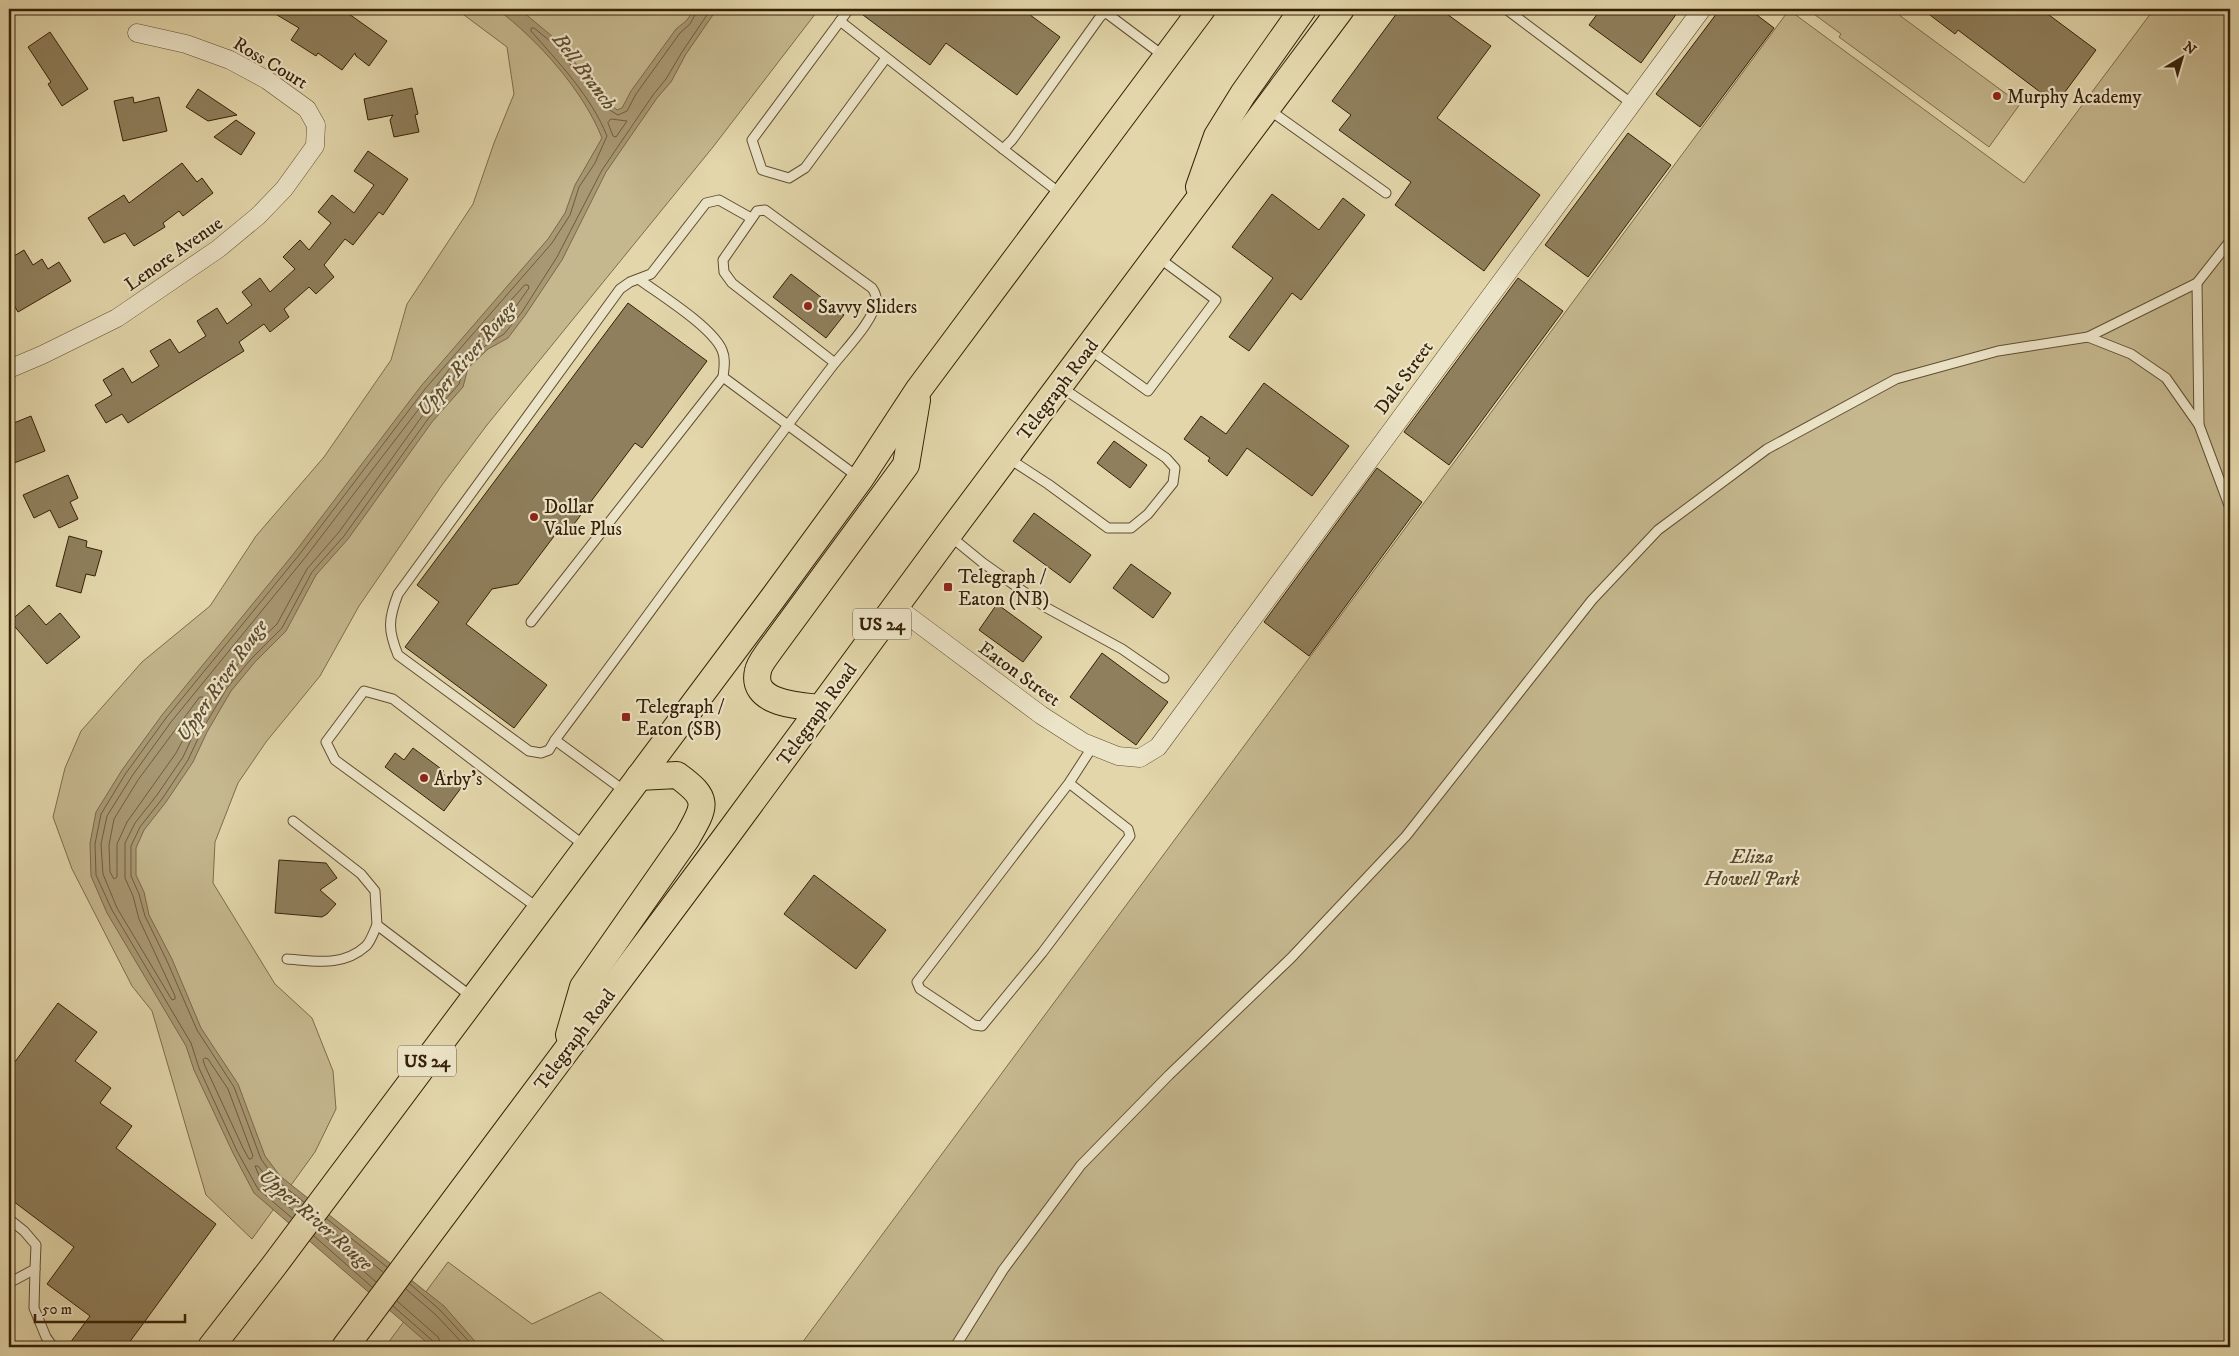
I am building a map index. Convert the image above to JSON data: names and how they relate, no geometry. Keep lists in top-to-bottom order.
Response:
{
  "streets": {
    "main road": ["Telegraph Road", "US 24"],
    "street": [
      "Ross Court",
      "Lenore Avenue",
      "Dale Street",
      "Eaton Street"
    ]
  },
  "crossings": [
    ["Ross Court", "Lenore Avenue"],
    ["Dale Street", "Eaton Street"],
    ["Telegraph Road", "Eaton Street"]
  ],
  "water": ["Bell Branch", "Upper River Rouge"],
  "parks": ["Eliza Howell Park"],
  "places": {
    "other": [
      "Murphy Academy",
      "Savvy Sliders",
      "Dollar Value Plus",
      "Arby's"
    ],
    "transit": ["Telegraph / Eaton (NB)", "Telegraph / Eaton (SB)"]
  },
  "scale_bar": "50 m",
  "north": "top right"
}
